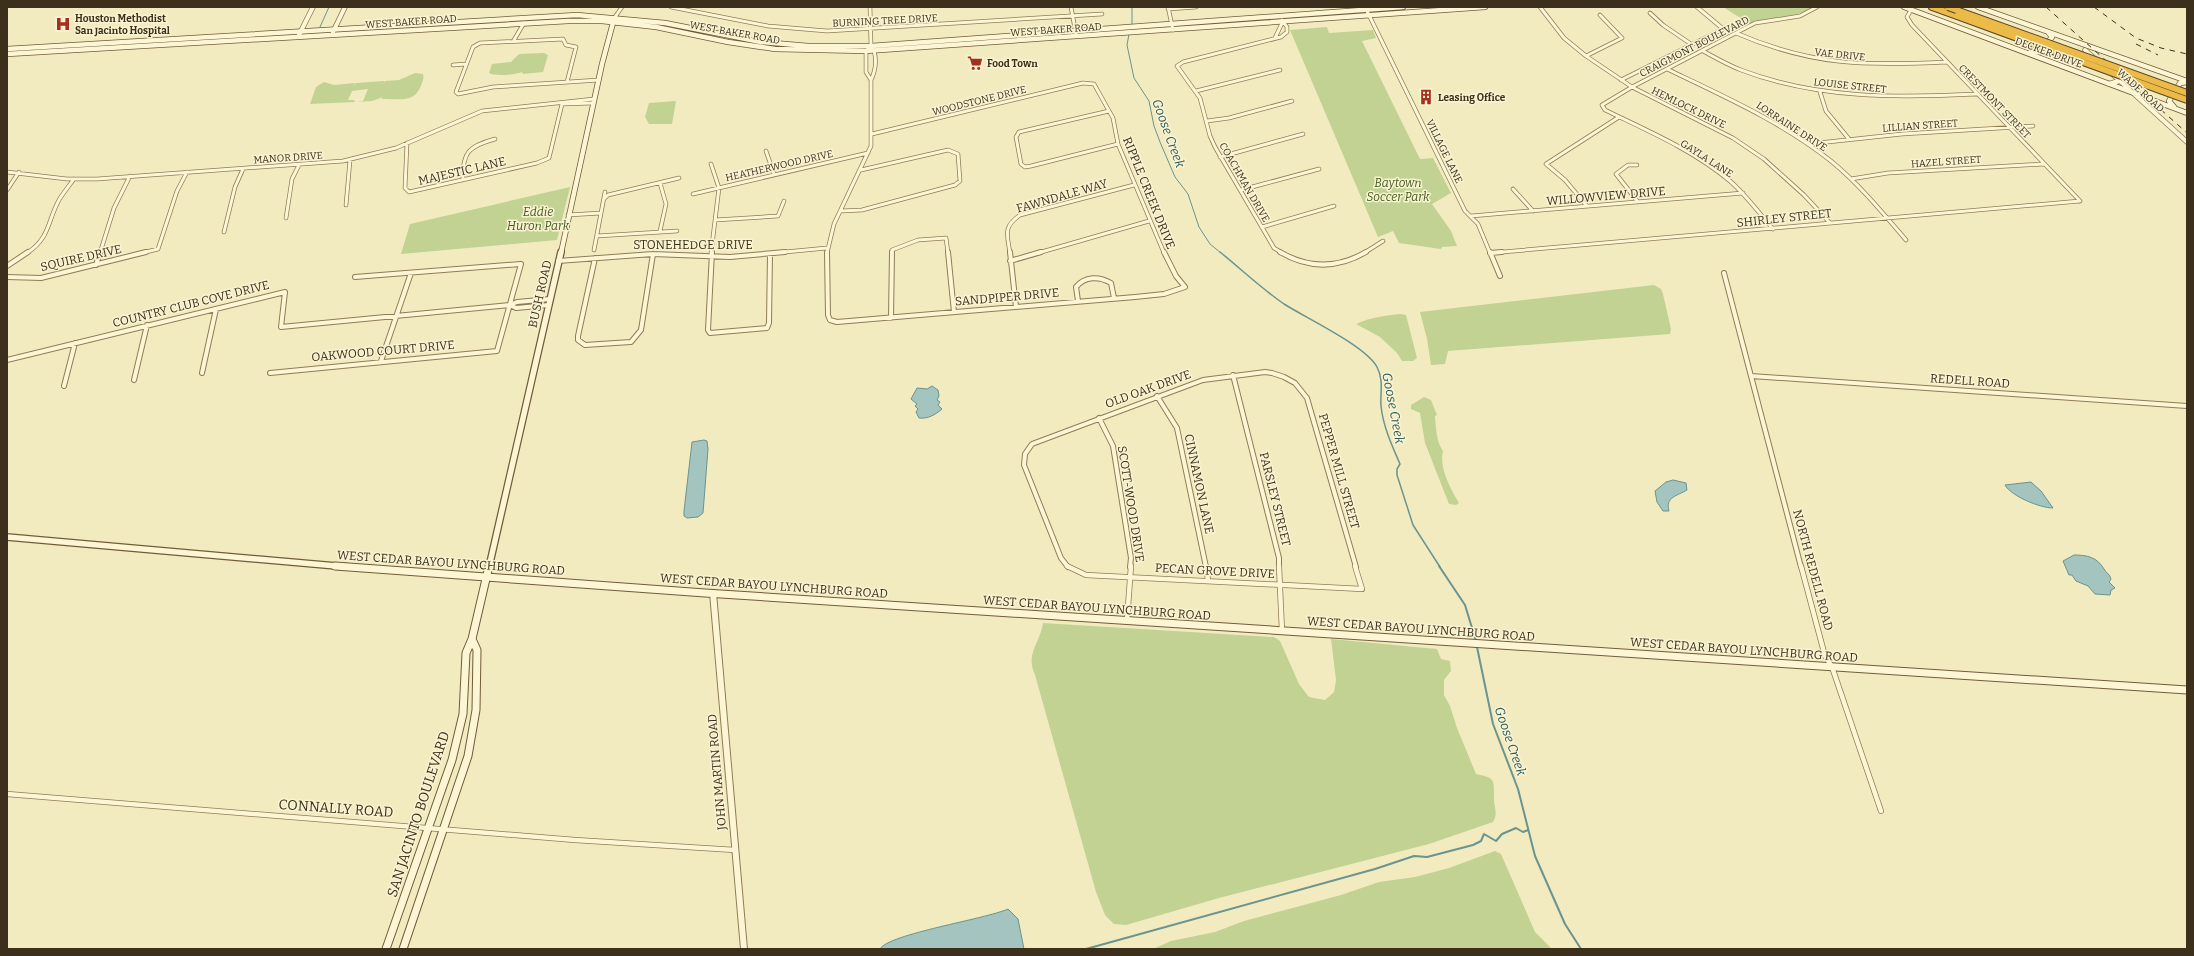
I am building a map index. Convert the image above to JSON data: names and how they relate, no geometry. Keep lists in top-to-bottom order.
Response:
{
  "streets": {
    "highway": ["DECKER DRIVE"],
    "main road": [
      "WEST BAKER ROAD",
      "BUSH ROAD",
      "WEST CEDAR BAYOU LYNCHBURG ROAD",
      "SAN JACINTO BOULEVARD"
    ],
    "street": [
      "BURNING TREE DRIVE",
      "CRAIGMONT BOULEVARD",
      "VAE DRIVE",
      "LOUISE STREET",
      "WADE ROAD",
      "WOODSTONE DRIVE",
      "CRESTMONT STREET",
      "HEMLOCK DRIVE",
      "LILLIAN STREET",
      "LORRAINE DRIVE",
      "VILLAGE LANE",
      "MANOR DRIVE",
      "GAYLA LANE",
      "HAZEL STREET",
      "HEATHERWOOD DRIVE",
      "MAJESTIC LANE",
      "COACHMAN DRIVE",
      "RIPPLE CREEK DRIVE",
      "FAWNDALE WAY",
      "WILLOWVIEW DRIVE",
      "SHIRLEY STREET",
      "STONEHEDGE DRIVE",
      "SQUIRE DRIVE",
      "SANDPIPER DRIVE",
      "COUNTRY CLUB COVE DRIVE",
      "OAKWOOD COURT DRIVE",
      "REDELL ROAD",
      "OLD OAK DRIVE",
      "PEPPER MILL STREET",
      "CINNAMON LANE",
      "PARSLEY STREET",
      "SCOTT-WOOD DRIVE",
      "NORTH REDELL ROAD",
      "PECAN GROVE DRIVE",
      "JOHN MARTIN ROAD",
      "CONNALLY ROAD"
    ]
  },
  "crossings": [
    ["WEST BAKER ROAD", "VILLAGE LANE"],
    ["WEST BAKER ROAD", "BUSH ROAD"],
    ["CRAIGMONT BOULEVARD", "VAE DRIVE"],
    ["CRAIGMONT BOULEVARD", "LOUISE STREET"],
    ["CRAIGMONT BOULEVARD", "HEMLOCK DRIVE"],
    ["CRAIGMONT BOULEVARD", "LORRAINE DRIVE"],
    ["CRAIGMONT BOULEVARD", "GAYLA LANE"],
    ["DECKER DRIVE", "WADE ROAD"],
    ["DECKER DRIVE", "CRESTMONT STREET"],
    ["VAE DRIVE", "CRESTMONT STREET"],
    ["LOUISE STREET", "CRESTMONT STREET"],
    ["WOODSTONE DRIVE", "RIPPLE CREEK DRIVE"],
    ["CRESTMONT STREET", "LILLIAN STREET"],
    ["CRESTMONT STREET", "HAZEL STREET"],
    ["CRESTMONT STREET", "SHIRLEY STREET"],
    ["HEMLOCK DRIVE", "SHIRLEY STREET"],
    ["LILLIAN STREET", "LORRAINE DRIVE"],
    ["LORRAINE DRIVE", "HAZEL STREET"],
    ["LORRAINE DRIVE", "SHIRLEY STREET"],
    ["VILLAGE LANE", "WILLOWVIEW DRIVE"],
    ["VILLAGE LANE", "SHIRLEY STREET"],
    ["MANOR DRIVE", "MAJESTIC LANE"],
    ["MANOR DRIVE", "SQUIRE DRIVE"],
    ["MANOR DRIVE", "BUSH ROAD"],
    ["GAYLA LANE", "WILLOWVIEW DRIVE"],
    ["GAYLA LANE", "SHIRLEY STREET"],
    ["RIPPLE CREEK DRIVE", "FAWNDALE WAY"],
    ["RIPPLE CREEK DRIVE", "SANDPIPER DRIVE"],
    ["FAWNDALE WAY", "SANDPIPER DRIVE"],
    ["STONEHEDGE DRIVE", "BUSH ROAD"],
    ["STONEHEDGE DRIVE", "SANDPIPER DRIVE"],
    ["BUSH ROAD", "COUNTRY CLUB COVE DRIVE"],
    ["BUSH ROAD", "WEST CEDAR BAYOU LYNCHBURG ROAD"],
    ["BUSH ROAD", "SAN JACINTO BOULEVARD"],
    ["COUNTRY CLUB COVE DRIVE", "OAKWOOD COURT DRIVE"],
    ["REDELL ROAD", "NORTH REDELL ROAD"],
    ["OLD OAK DRIVE", "PEPPER MILL STREET"],
    ["OLD OAK DRIVE", "CINNAMON LANE"],
    ["OLD OAK DRIVE", "PARSLEY STREET"],
    ["OLD OAK DRIVE", "SCOTT-WOOD DRIVE"],
    ["OLD OAK DRIVE", "PECAN GROVE DRIVE"],
    ["PEPPER MILL STREET", "PECAN GROVE DRIVE"],
    ["CINNAMON LANE", "PECAN GROVE DRIVE"],
    ["PARSLEY STREET", "WEST CEDAR BAYOU LYNCHBURG ROAD"],
    ["PARSLEY STREET", "PECAN GROVE DRIVE"],
    ["SCOTT-WOOD DRIVE", "WEST CEDAR BAYOU LYNCHBURG ROAD"],
    ["SCOTT-WOOD DRIVE", "PECAN GROVE DRIVE"],
    ["WEST CEDAR BAYOU LYNCHBURG ROAD", "NORTH REDELL ROAD"],
    ["WEST CEDAR BAYOU LYNCHBURG ROAD", "JOHN MARTIN ROAD"],
    ["WEST CEDAR BAYOU LYNCHBURG ROAD", "SAN JACINTO BOULEVARD"],
    ["JOHN MARTIN ROAD", "CONNALLY ROAD"],
    ["CONNALLY ROAD", "SAN JACINTO BOULEVARD"]
  ],
  "water": ["Goose Creek"],
  "parks": ["Baytown Soccer Park", "Eddie Huron Park"],
  "places": {
    "hospital": ["Houston Methodist San Jacinto Hospital"],
    "supermarket": ["Food Town"],
    "building": ["Leasing Office"]
  }
}
